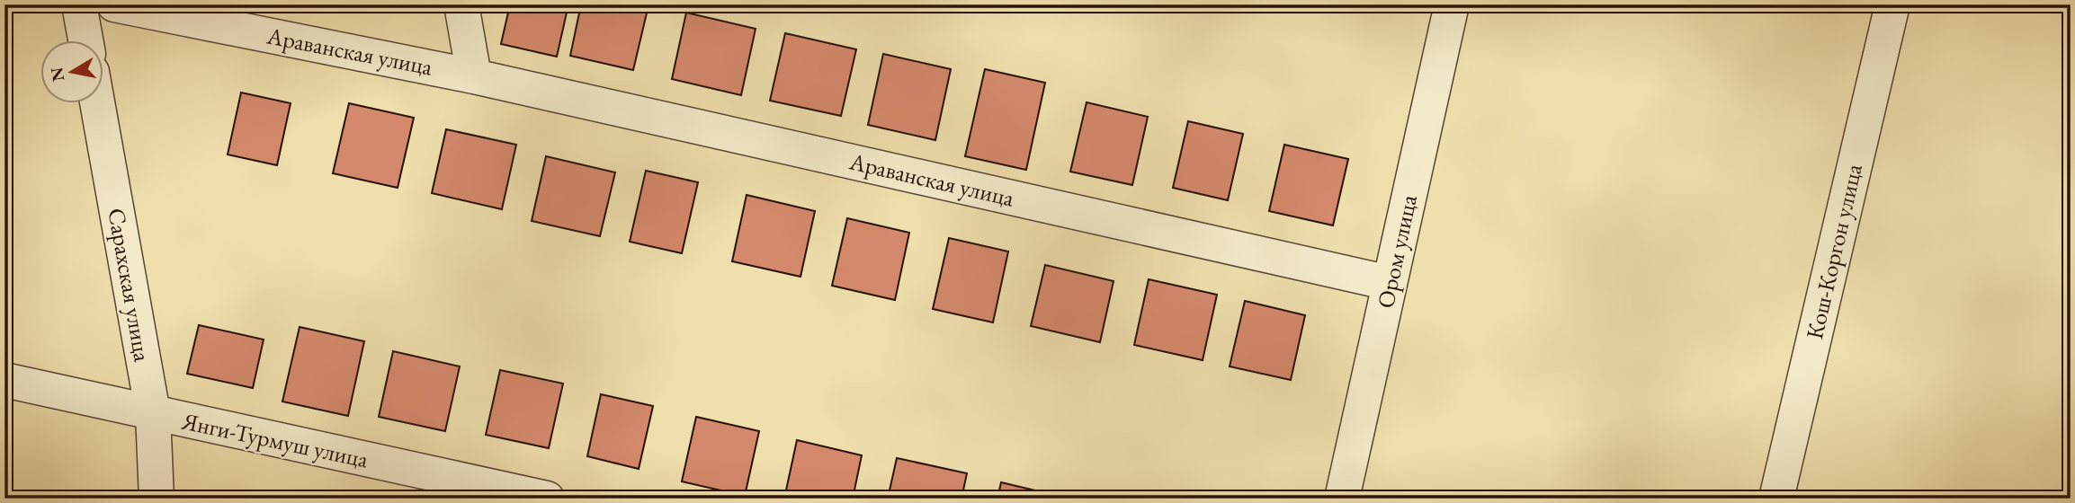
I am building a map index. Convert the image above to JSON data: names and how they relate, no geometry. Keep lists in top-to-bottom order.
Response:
{
  "streets": {
    "street": [
      "Араванская улица",
      "Ором улица",
      "Кош-Коргон улица",
      "Сарахская улица",
      "Янги-Турмуш улица"
    ]
  },
  "crossings": [
    ["Араванская улица", "Ором улица"],
    ["Сарахская улица", "Янги-Турмуш улица"]
  ],
  "north": "left"
}
